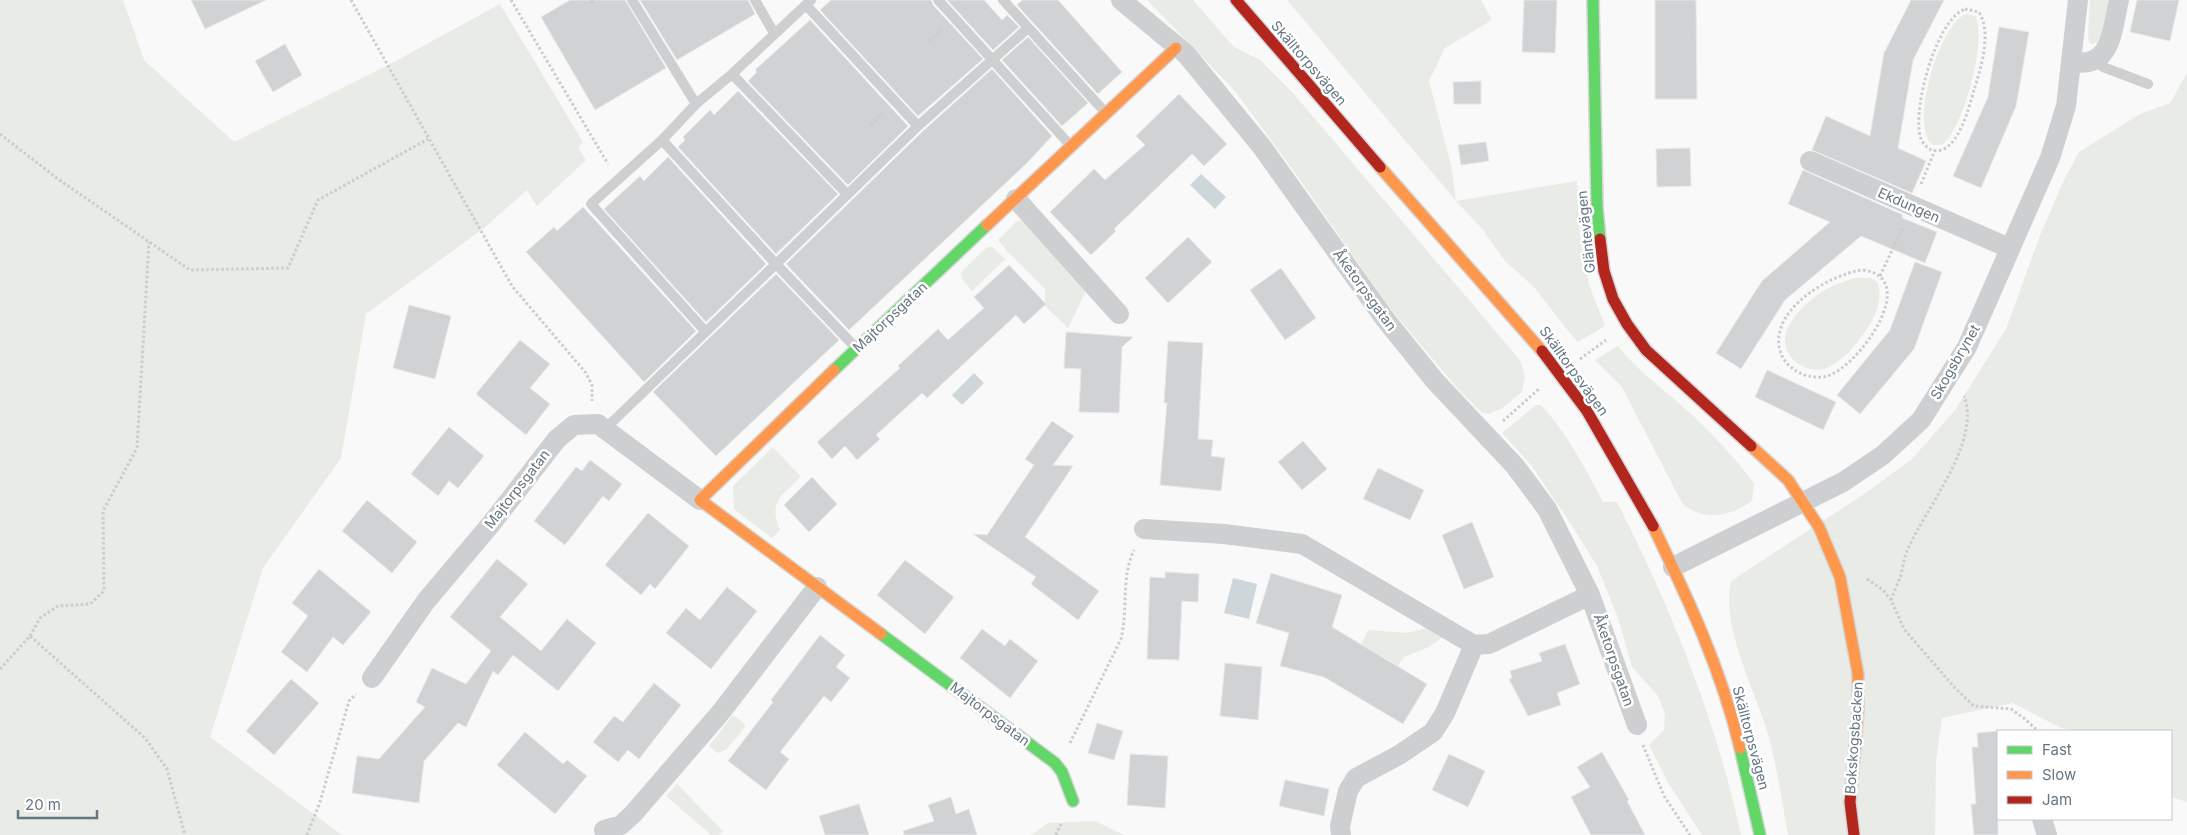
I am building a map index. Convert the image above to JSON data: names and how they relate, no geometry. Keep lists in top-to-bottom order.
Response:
{
  "streets": {
    "street": [
      "Skälltorpsvägen",
      "Ekdungen",
      "Gläntevägen",
      "Åketorpsgatan",
      "Majtorpsgatan",
      "Skogsbrynet",
      "Bokskogsbacken"
    ]
  },
  "crossings": [
    ["Skälltorpsvägen", "Skogsbrynet"],
    ["Ekdungen", "Skogsbrynet"],
    ["Gläntevägen", "Skogsbrynet"],
    ["Gläntevägen", "Bokskogsbacken"],
    ["Åketorpsgatan", "Majtorpsgatan"],
    ["Skogsbrynet", "Bokskogsbacken"]
  ],
  "legend": ["Fast", "Slow", "Jam"],
  "scale_bar": "20 m"
}
